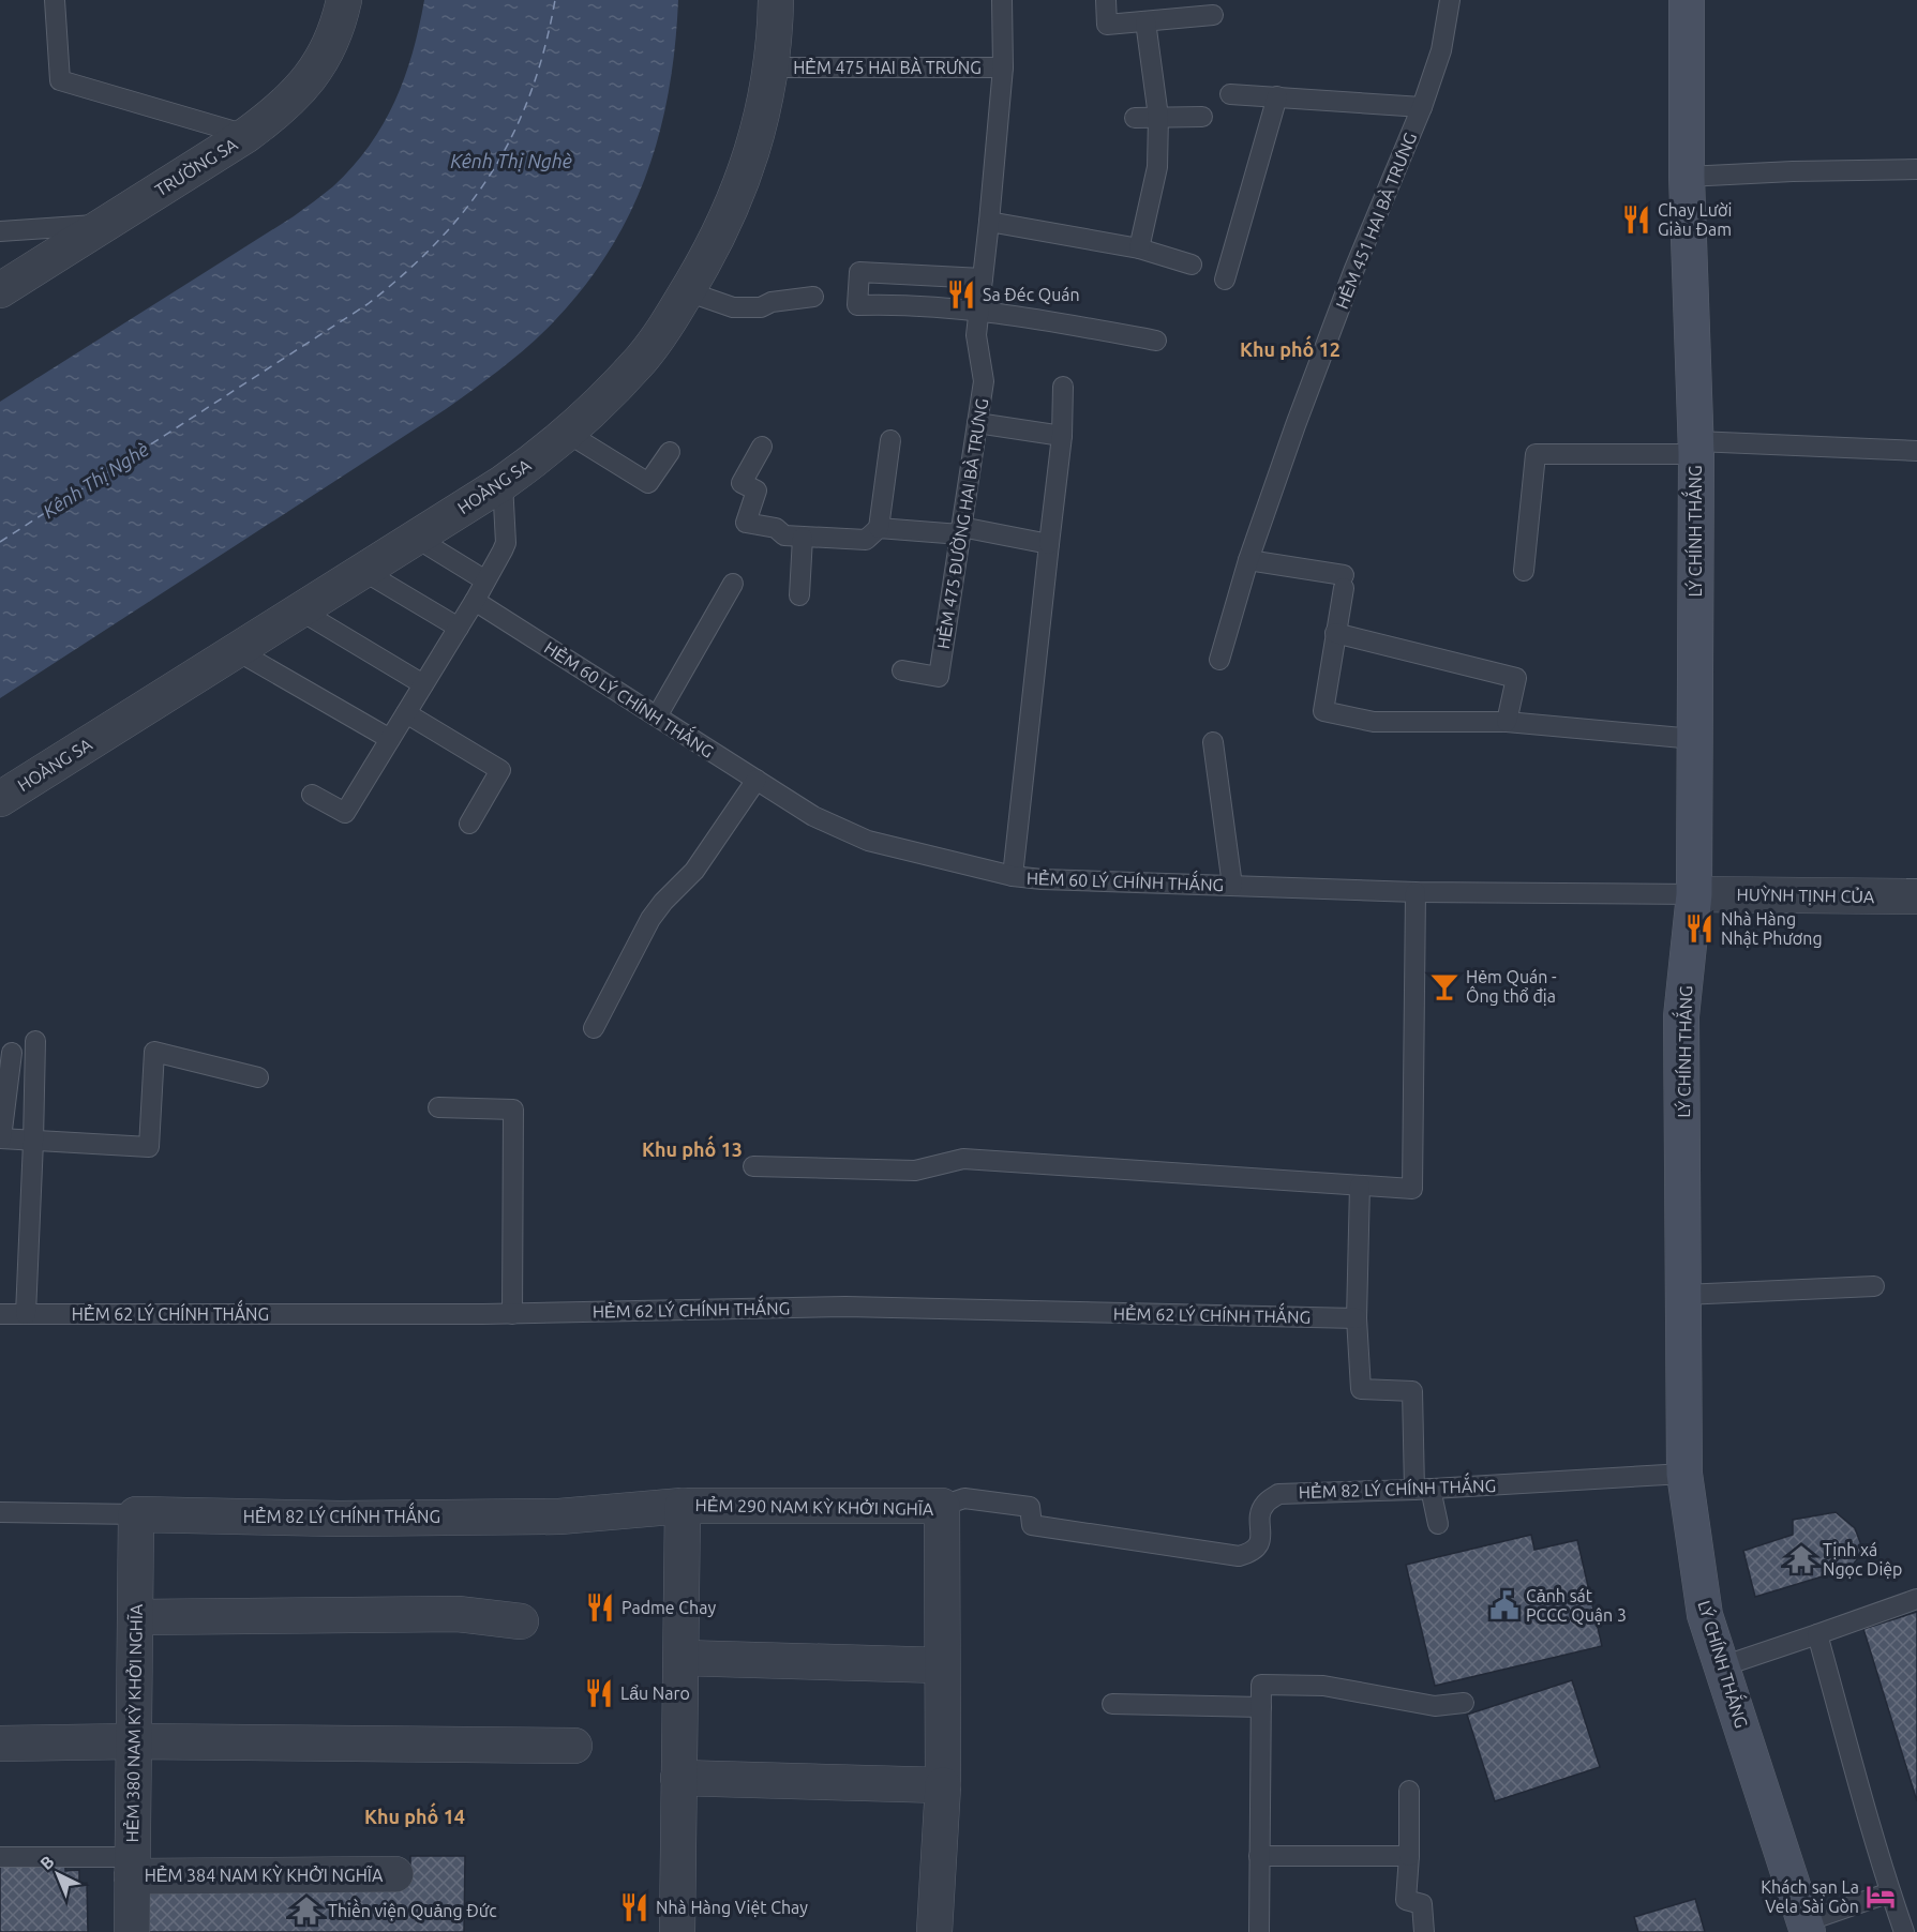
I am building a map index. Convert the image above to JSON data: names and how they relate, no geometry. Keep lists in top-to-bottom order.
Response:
{
  "streets": {
    "main road": ["LÝ CHÍNH THẮNG"],
    "street": [
      "TRƯỜNG SA",
      "HOÀNG SA",
      "HUỲNH TỊNH CỦA",
      "HẺM 82 LÝ CHÍNH THẮNG",
      "HẺM 290 NAM KỲ KHỞI NGHĨA",
      "HẺM 380 NAM KỲ KHỞI NGHĨA",
      "HẺM 384 NAM KỲ KHỞI NGHĨA"
    ],
    "lane": [
      "HẺM 475 HAI BÀ TRƯNG",
      "HẺM 451 HAI BÀ TRƯNG",
      "HẺM 475 ĐƯỜNG HAI BÀ TRƯNG",
      "HẺM 60 LÝ CHÍNH THẮNG",
      "HẺM 62 LÝ CHÍNH THẮNG"
    ]
  },
  "crossings": [
    ["HẺM 475 HAI BÀ TRƯNG", "HOÀNG SA"],
    ["HẺM 475 HAI BÀ TRƯNG", "HẺM 475 ĐƯỜNG HAI BÀ TRƯNG"],
    ["LÝ CHÍNH THẮNG", "HẺM 60 LÝ CHÍNH THẮNG"],
    ["LÝ CHÍNH THẮNG", "HUỲNH TỊNH CỦA"],
    ["LÝ CHÍNH THẮNG", "HẺM 82 LÝ CHÍNH THẮNG"],
    ["HẺM 60 LÝ CHÍNH THẮNG", "HUỲNH TỊNH CỦA"],
    ["HẺM 82 LÝ CHÍNH THẮNG", "HẺM 290 NAM KỲ KHỞI NGHĨA"],
    ["HẺM 82 LÝ CHÍNH THẮNG", "HẺM 380 NAM KỲ KHỞI NGHĨA"],
    ["HẺM 380 NAM KỲ KHỞI NGHĨA", "HẺM 384 NAM KỲ KHỞI NGHĨA"]
  ],
  "districts": ["Khu phố 12", "Khu phố 13", "Khu phố 14"],
  "water": ["Kênh Thị Nghè"],
  "places": {
    "restaurant": [
      "Chay Lười Giàu Đam",
      "Sa Đéc Quán",
      "Nhà Hàng Nhật Phương",
      "Padme Chay",
      "Lẩu Naro",
      "Nhà Hàng Việt Chay"
    ],
    "bar": ["Hẻm Quán - Ông thổ địa"],
    "temple": ["Tịnh xá Ngọc Diệp", "Thiền viện Quảng Đức"],
    "public building": ["Cảnh sát PCCC Quận 3"],
    "hotel": ["Khách sạn La Vela Sài Gòn"]
  },
  "north": "top left"
}
